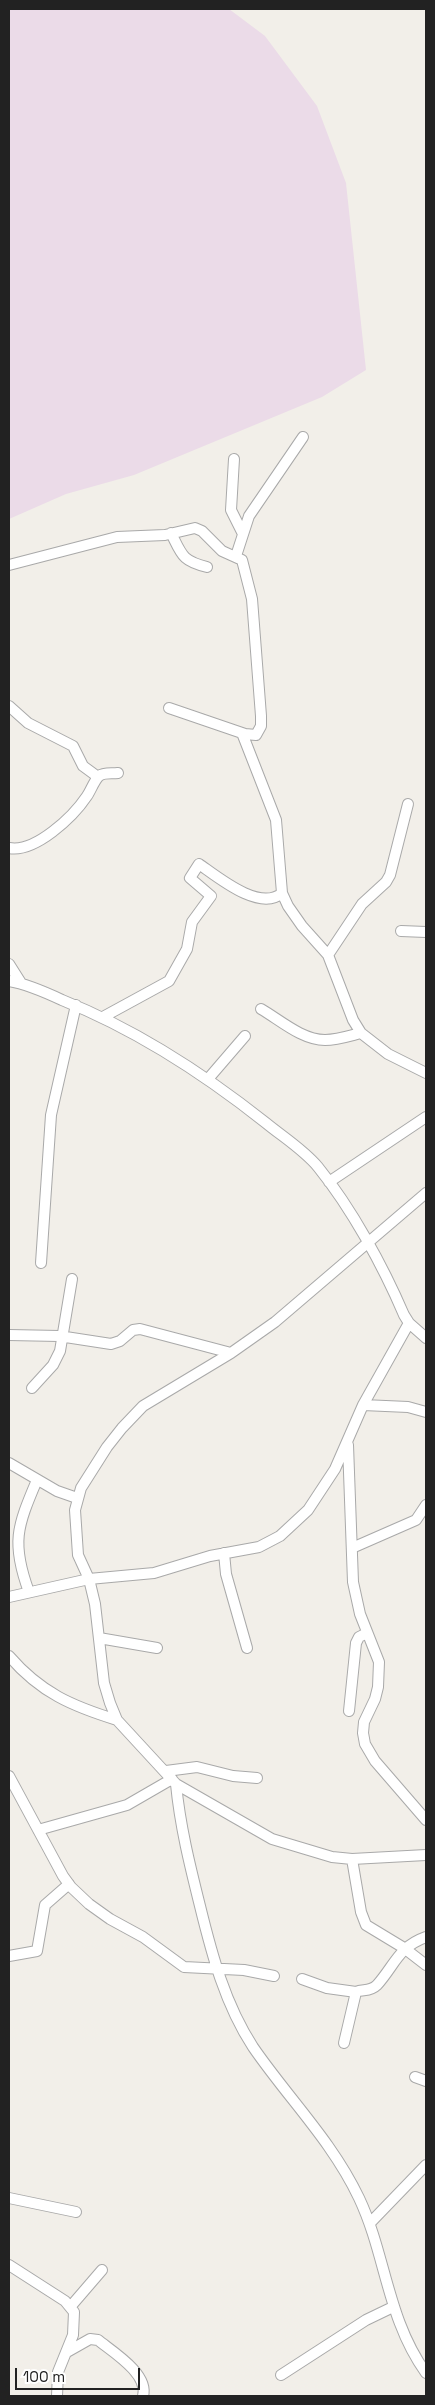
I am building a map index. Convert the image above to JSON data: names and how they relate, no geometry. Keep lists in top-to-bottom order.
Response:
{
  "scale_bar": "100 m"
}
